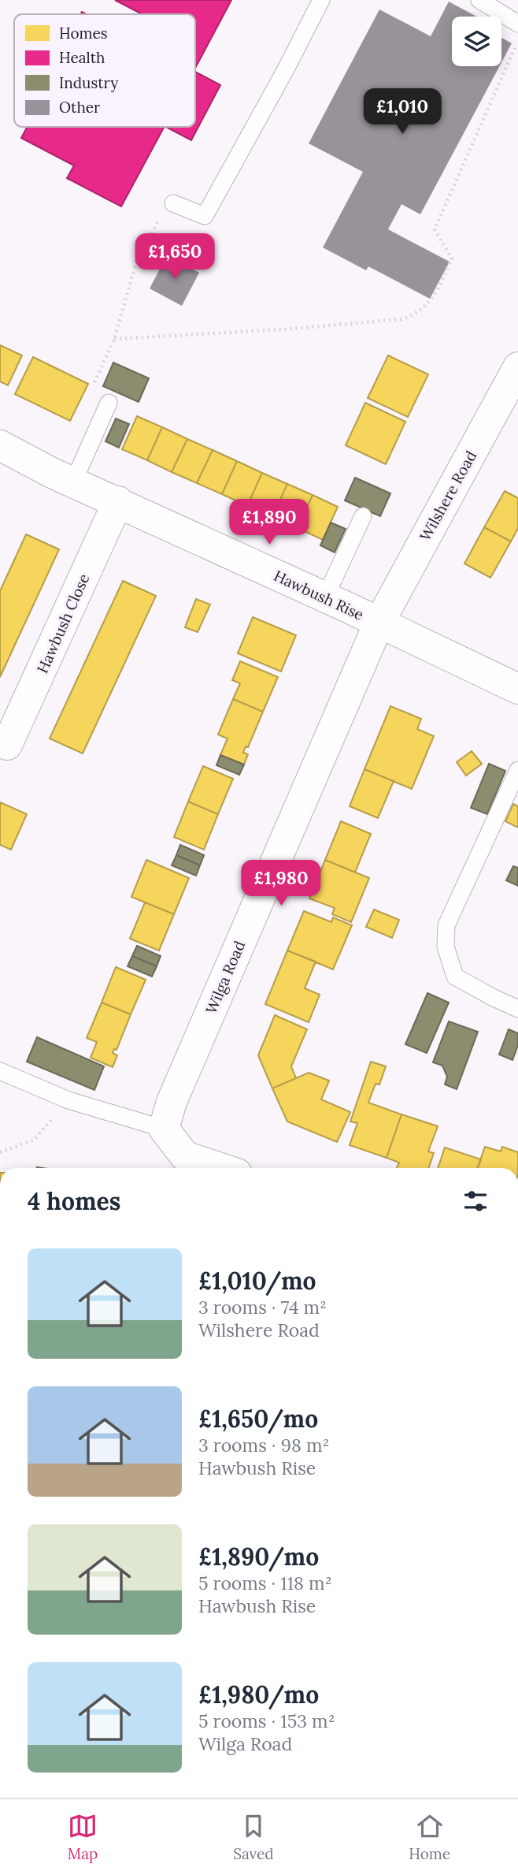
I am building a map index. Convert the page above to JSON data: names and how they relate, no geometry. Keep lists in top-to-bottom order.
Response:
{
  "streets": {
    "street": [
      "Wilshere Road",
      "Hawbush Rise",
      "Hawbush Close",
      "Wilga Road"
    ]
  },
  "crossings": [
    ["Wilshere Road", "Hawbush Rise"],
    ["Wilshere Road", "Wilga Road"],
    ["Hawbush Rise", "Hawbush Close"],
    ["Hawbush Rise", "Wilga Road"]
  ],
  "legend": [
    "Homes",
    "Health",
    "Industry",
    "Other"
  ],
  "page": {
    "price": [
      "£1,010",
      "£1,650",
      "£1,890",
      "£1,980"
    ],
    "heading": "4 homes",
    "list": [
      {
        "name": "£1,010/mo",
        "note": "3 rooms · 74 m² · Wilshere Road"
      },
      {
        "name": "£1,650/mo",
        "note": "3 rooms · 98 m² · Hawbush Rise"
      },
      {
        "name": "£1,890/mo",
        "note": "5 rooms · 118 m² · Hawbush Rise"
      },
      {
        "name": "£1,980/mo",
        "note": "5 rooms · 153 m² · Wilga Road"
      }
    ],
    "tabs": ["Map", "Saved", "Home"]
  }
}
